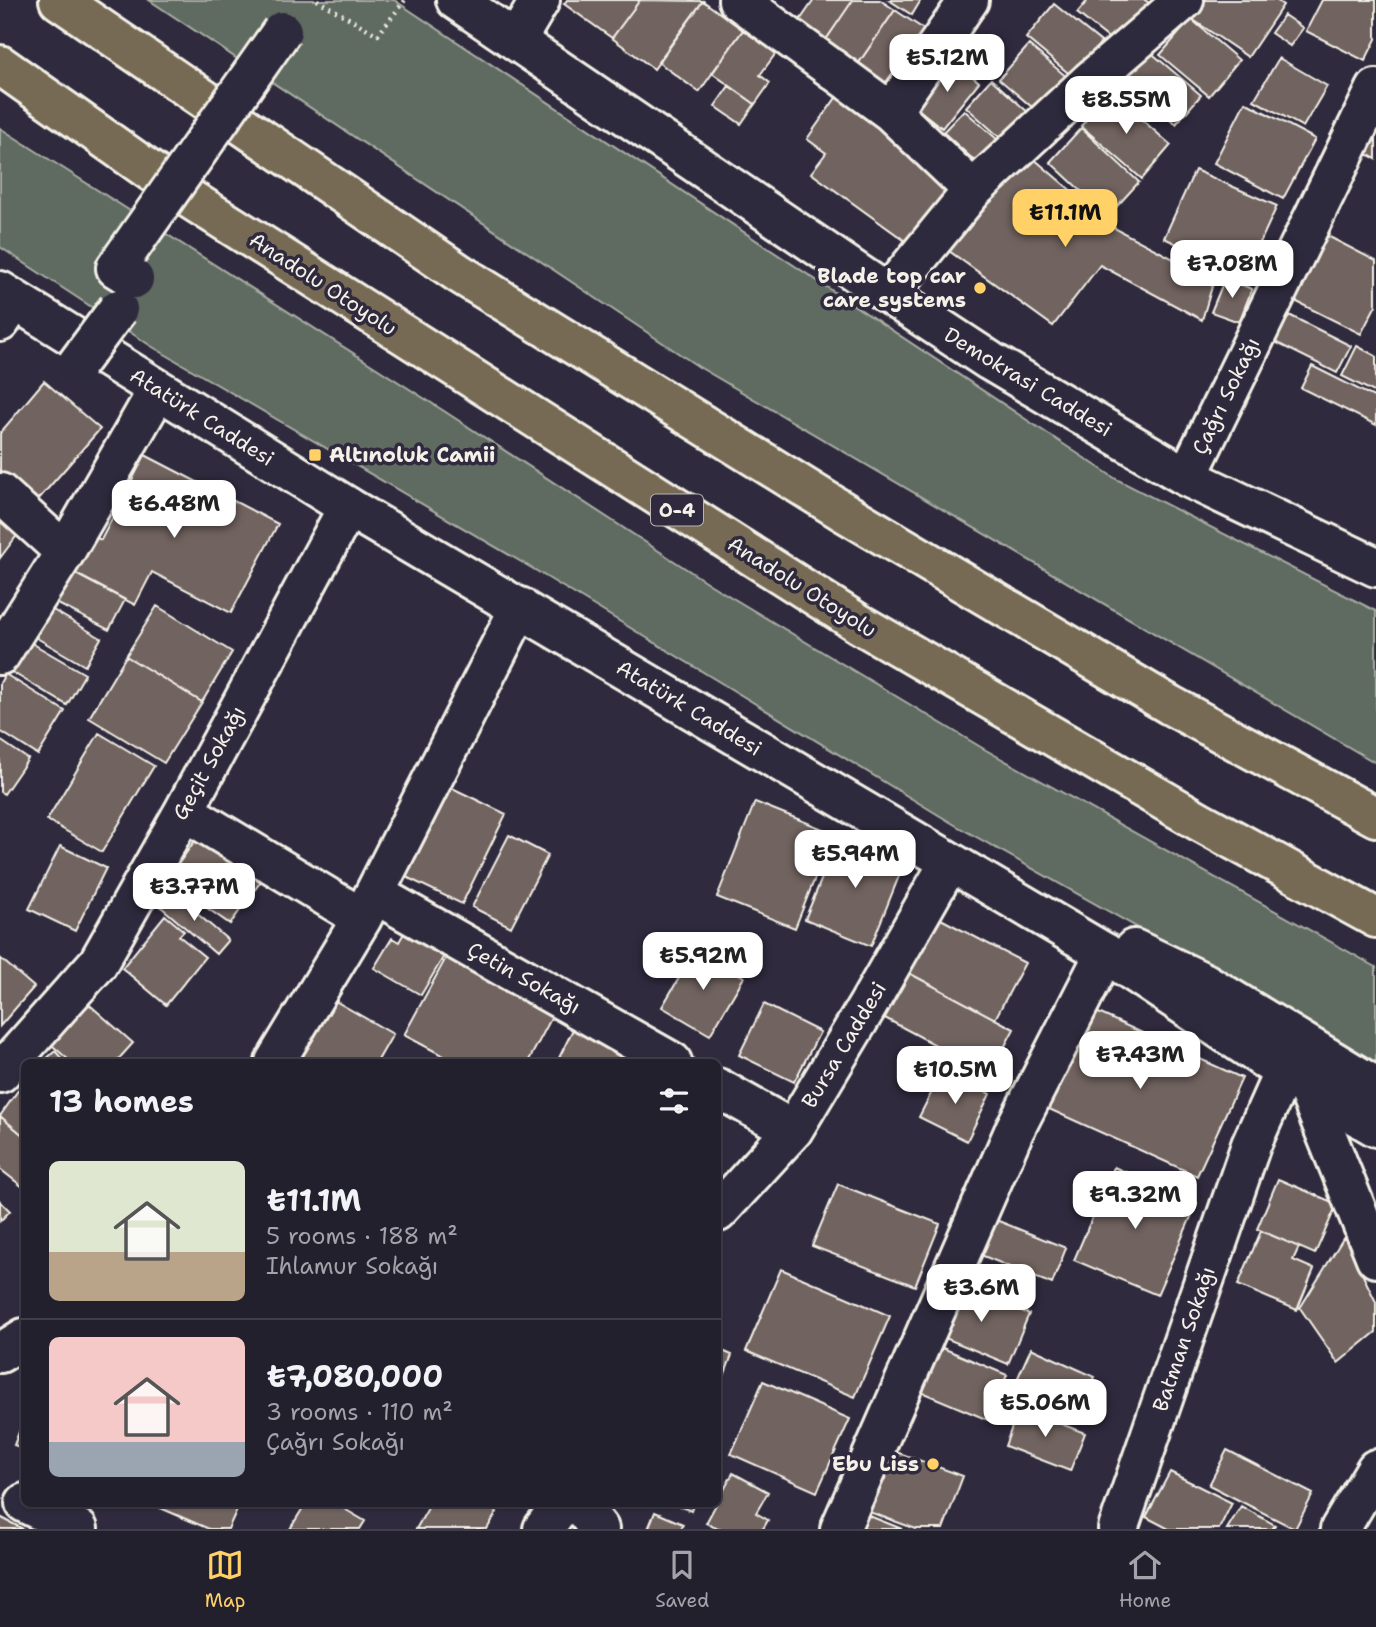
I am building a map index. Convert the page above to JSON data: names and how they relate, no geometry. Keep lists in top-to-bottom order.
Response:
{
  "streets": {
    "highway": ["Anadolu Otoyolu", "O-4"],
    "street": [
      "Demokrasi Caddesi",
      "Çağrı Sokağı",
      "Atatürk Caddesi",
      "Geçit Sokağı",
      "Çetin Sokağı",
      "Bursa Caddesi",
      "Batman Sokağı"
    ]
  },
  "crossings": [
    ["Demokrasi Caddesi", "Çağrı Sokağı"],
    ["Atatürk Caddesi", "Geçit Sokağı"],
    ["Atatürk Caddesi", "Bursa Caddesi"],
    ["Atatürk Caddesi", "Batman Sokağı"],
    ["Geçit Sokağı", "Çetin Sokağı"]
  ],
  "places": {
    "other": ["Blade top car care systems", "Ebu Liss"],
    "transit": ["Altınoluk Camii"]
  },
  "page": {
    "price": [
      "₺5.12M",
      "₺8.55M",
      "₺11.1M",
      "₺7.08M",
      "₺6.48M",
      "₺5.94M",
      "₺3.77M",
      "₺5.92M",
      "₺7.43M",
      "₺10.5M",
      "₺9.32M",
      "₺3.6M",
      "₺5.06M"
    ],
    "heading": "13 homes",
    "list": [
      {
        "name": "₺11.1M",
        "note": "5 rooms · 188 m² · Ihlamur Sokağı"
      },
      {
        "name": "₺7,080,000",
        "note": "3 rooms · 110 m² · Çağrı Sokağı"
      }
    ],
    "tabs": ["Map", "Saved", "Home"]
  }
}
